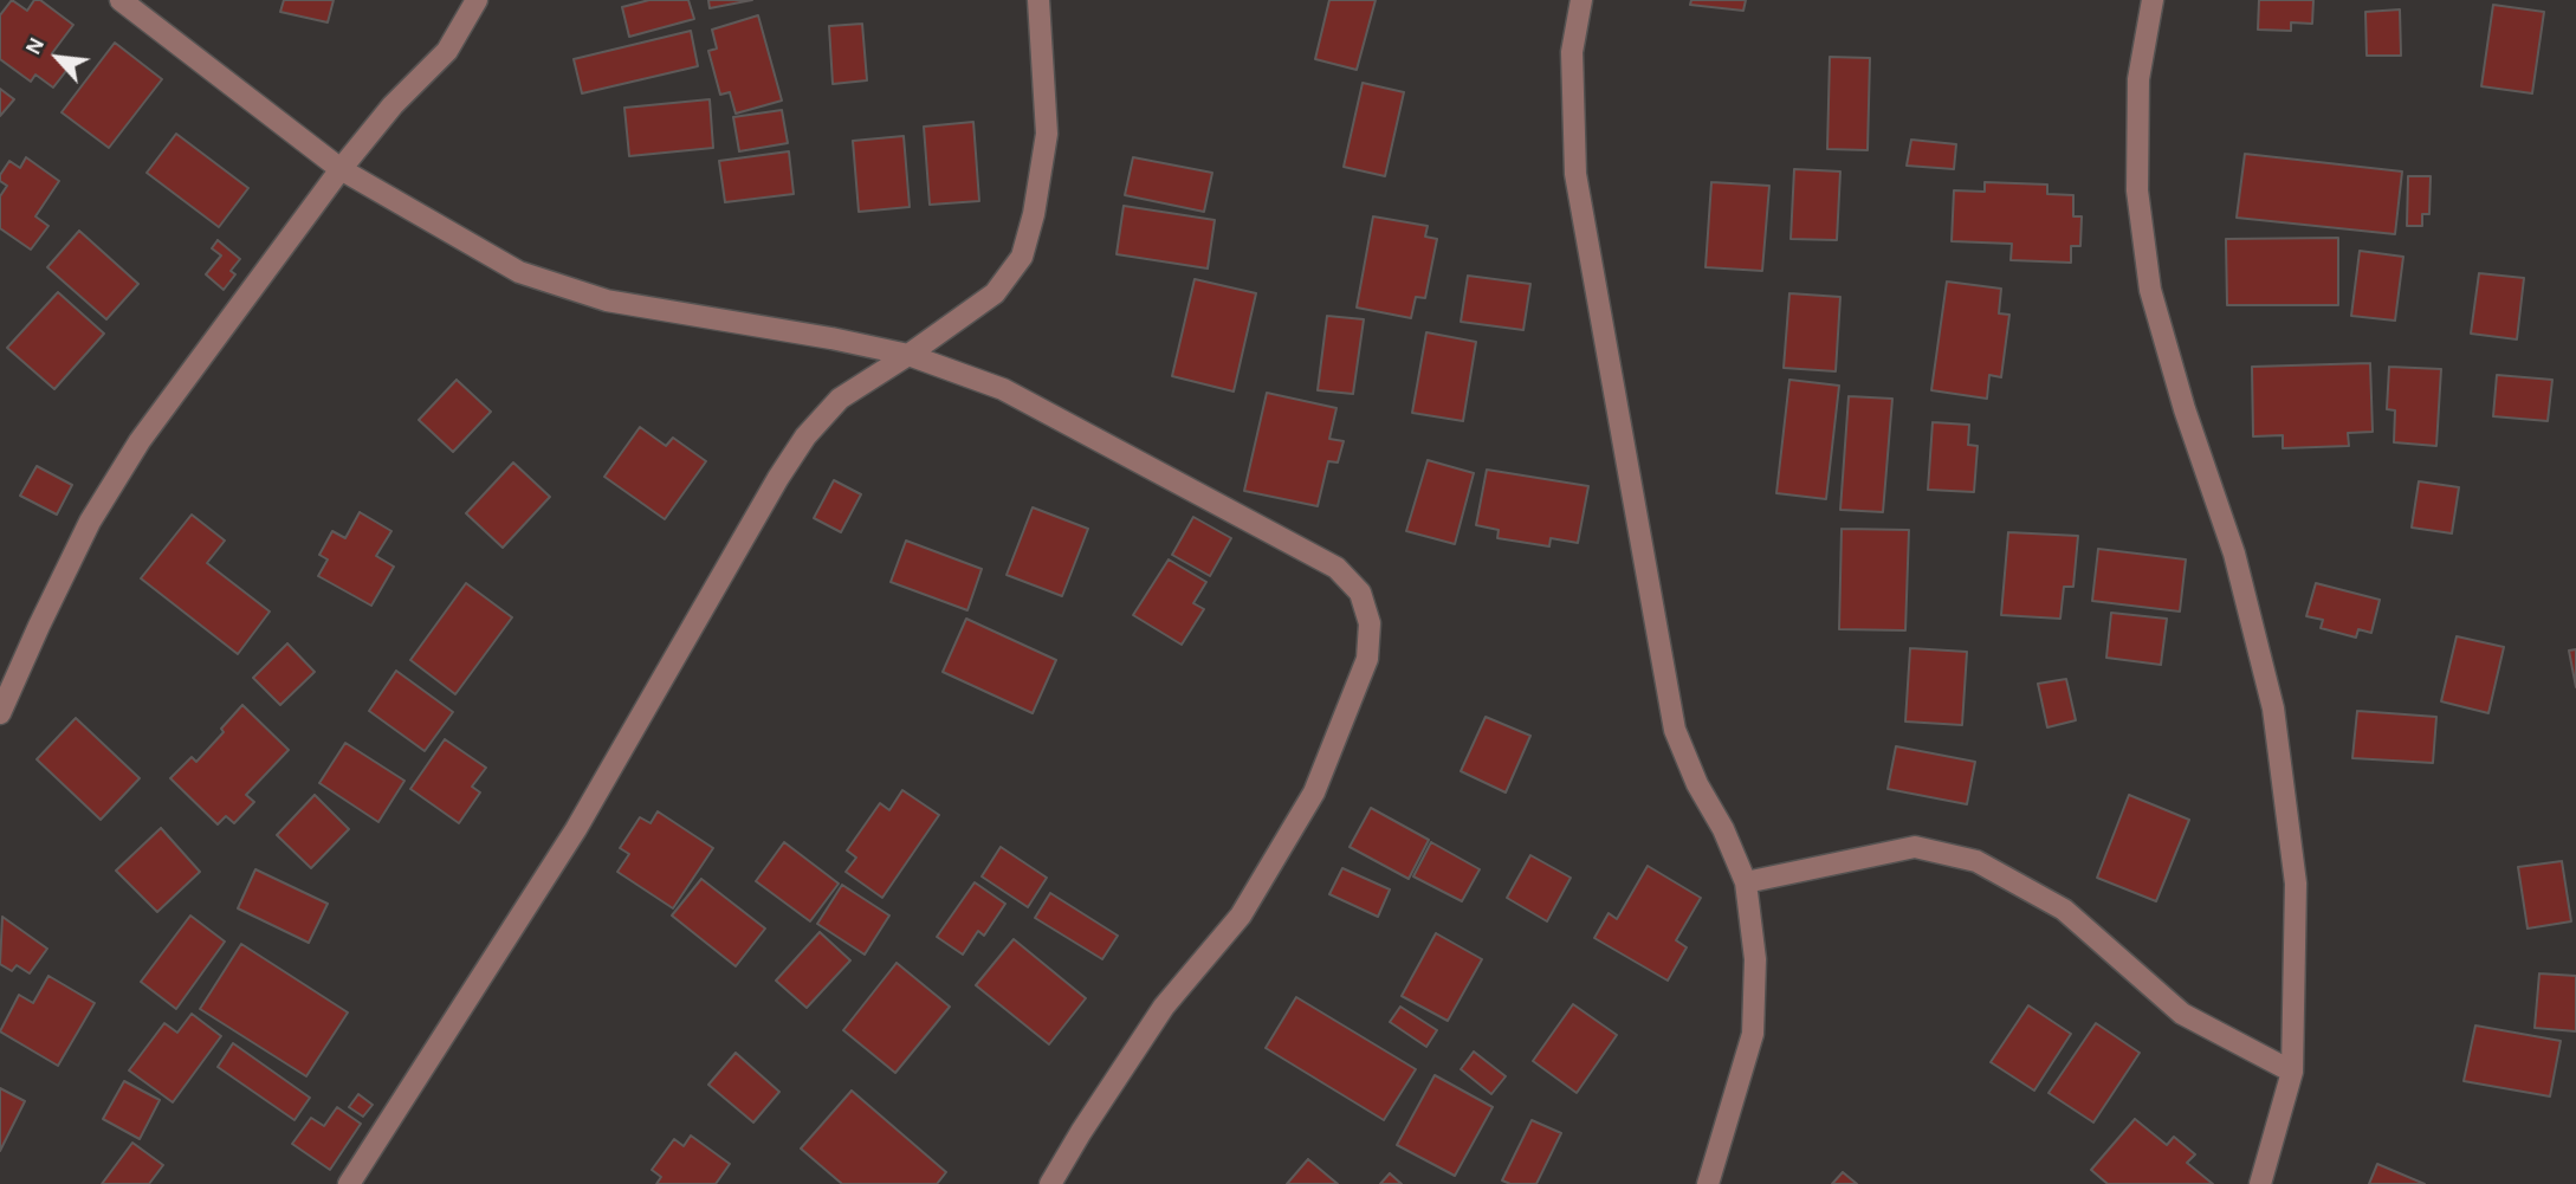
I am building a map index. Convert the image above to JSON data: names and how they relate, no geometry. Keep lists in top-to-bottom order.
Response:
{
  "north": "top left"
}
